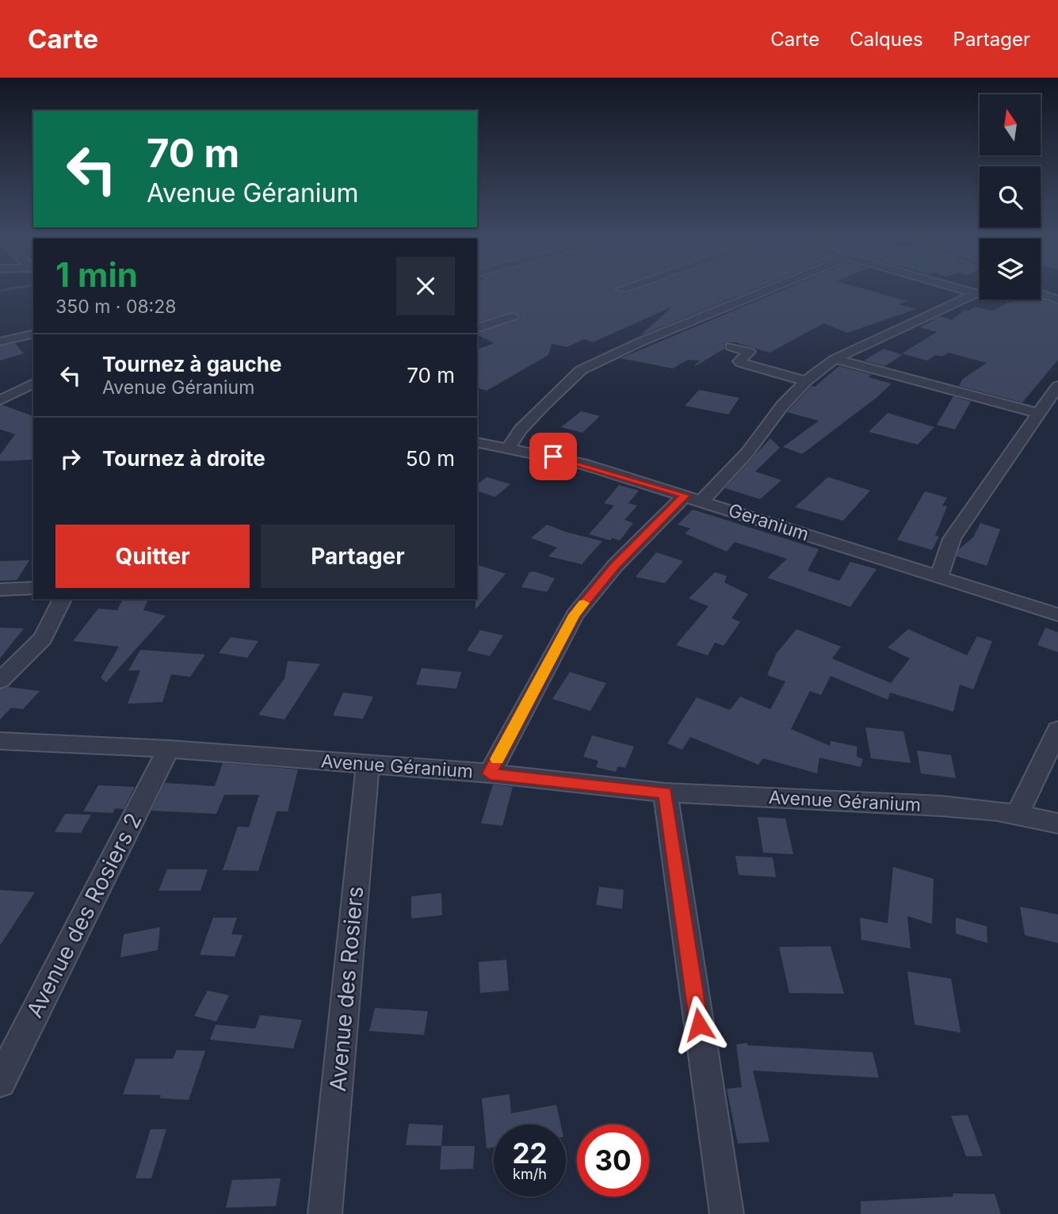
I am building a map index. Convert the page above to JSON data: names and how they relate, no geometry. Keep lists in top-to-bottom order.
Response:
{
  "streets": {
    "street": [
      "Geranium",
      "Avenue Géranium",
      "Avenue des Rosiers 2",
      "Avenue des Rosiers"
    ]
  },
  "crossings": [
    ["Avenue Géranium", "Avenue des Rosiers 2"],
    ["Avenue Géranium", "Avenue des Rosiers"]
  ],
  "north": "top",
  "page": {
    "header": "Carte",
    "nav": ["Carte", "Calques", "Partager"],
    "turn": ["70 m", "Avenue Géranium"],
    "heading": ["1 min", "350 m · 08:28"],
    "list": [
      {
        "name": "Tournez à gauche",
        "note": "Avenue Géranium",
        "value": "70 m"
      },
      {
        "name": "Tournez à droite",
        "value": "50 m"
      }
    ],
    "buttons": ["Quitter", "Partager"],
    "speed": "22 km/h",
    "limit": "30"
  }
}
